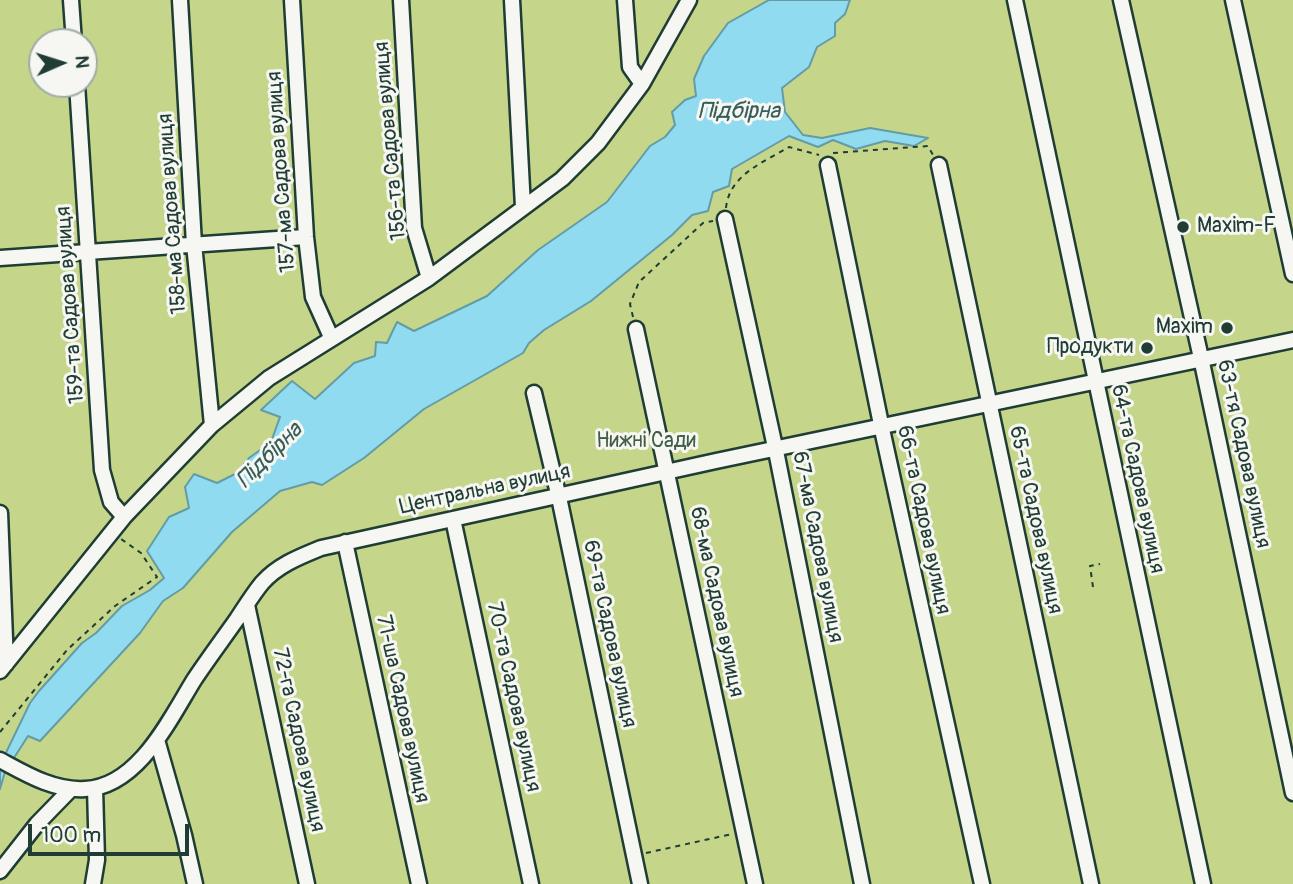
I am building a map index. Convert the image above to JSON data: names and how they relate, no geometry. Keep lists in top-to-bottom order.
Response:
{
  "streets": {
    "street": [
      "156-та Садова вулиця",
      "157-ма Садова вулиця",
      "158-ма Садова вулиця",
      "159-та Садова вулиця",
      "63-тя Садова вулиця",
      "64-та Садова вулиця",
      "Центральна вулиця",
      "66-та Садова вулиця",
      "65-та Садова вулиця",
      "67-ма Садова вулиця",
      "68-ма Садова вулиця",
      "69-та Садова вулиця",
      "70-та Садова вулиця",
      "71-ша Садова вулиця",
      "72-га Садова вулиця"
    ]
  },
  "crossings": [
    ["63-тя Садова вулиця", "Центральна вулиця"],
    ["64-та Садова вулиця", "Центральна вулиця"],
    ["Центральна вулиця", "66-та Садова вулиця"],
    ["Центральна вулиця", "65-та Садова вулиця"],
    ["Центральна вулиця", "67-ма Садова вулиця"],
    ["Центральна вулиця", "68-ма Садова вулиця"],
    ["Центральна вулиця", "69-та Садова вулиця"],
    ["Центральна вулиця", "70-та Садова вулиця"],
    ["Центральна вулиця", "71-ша Садова вулиця"],
    ["Центральна вулиця", "72-га Садова вулиця"]
  ],
  "water": ["Підбірна"],
  "parks": ["Нижні Сади"],
  "places": ["Maxim-F", "Maxim", "Продукти"],
  "scale_bar": "100 m",
  "north": "right"
}
